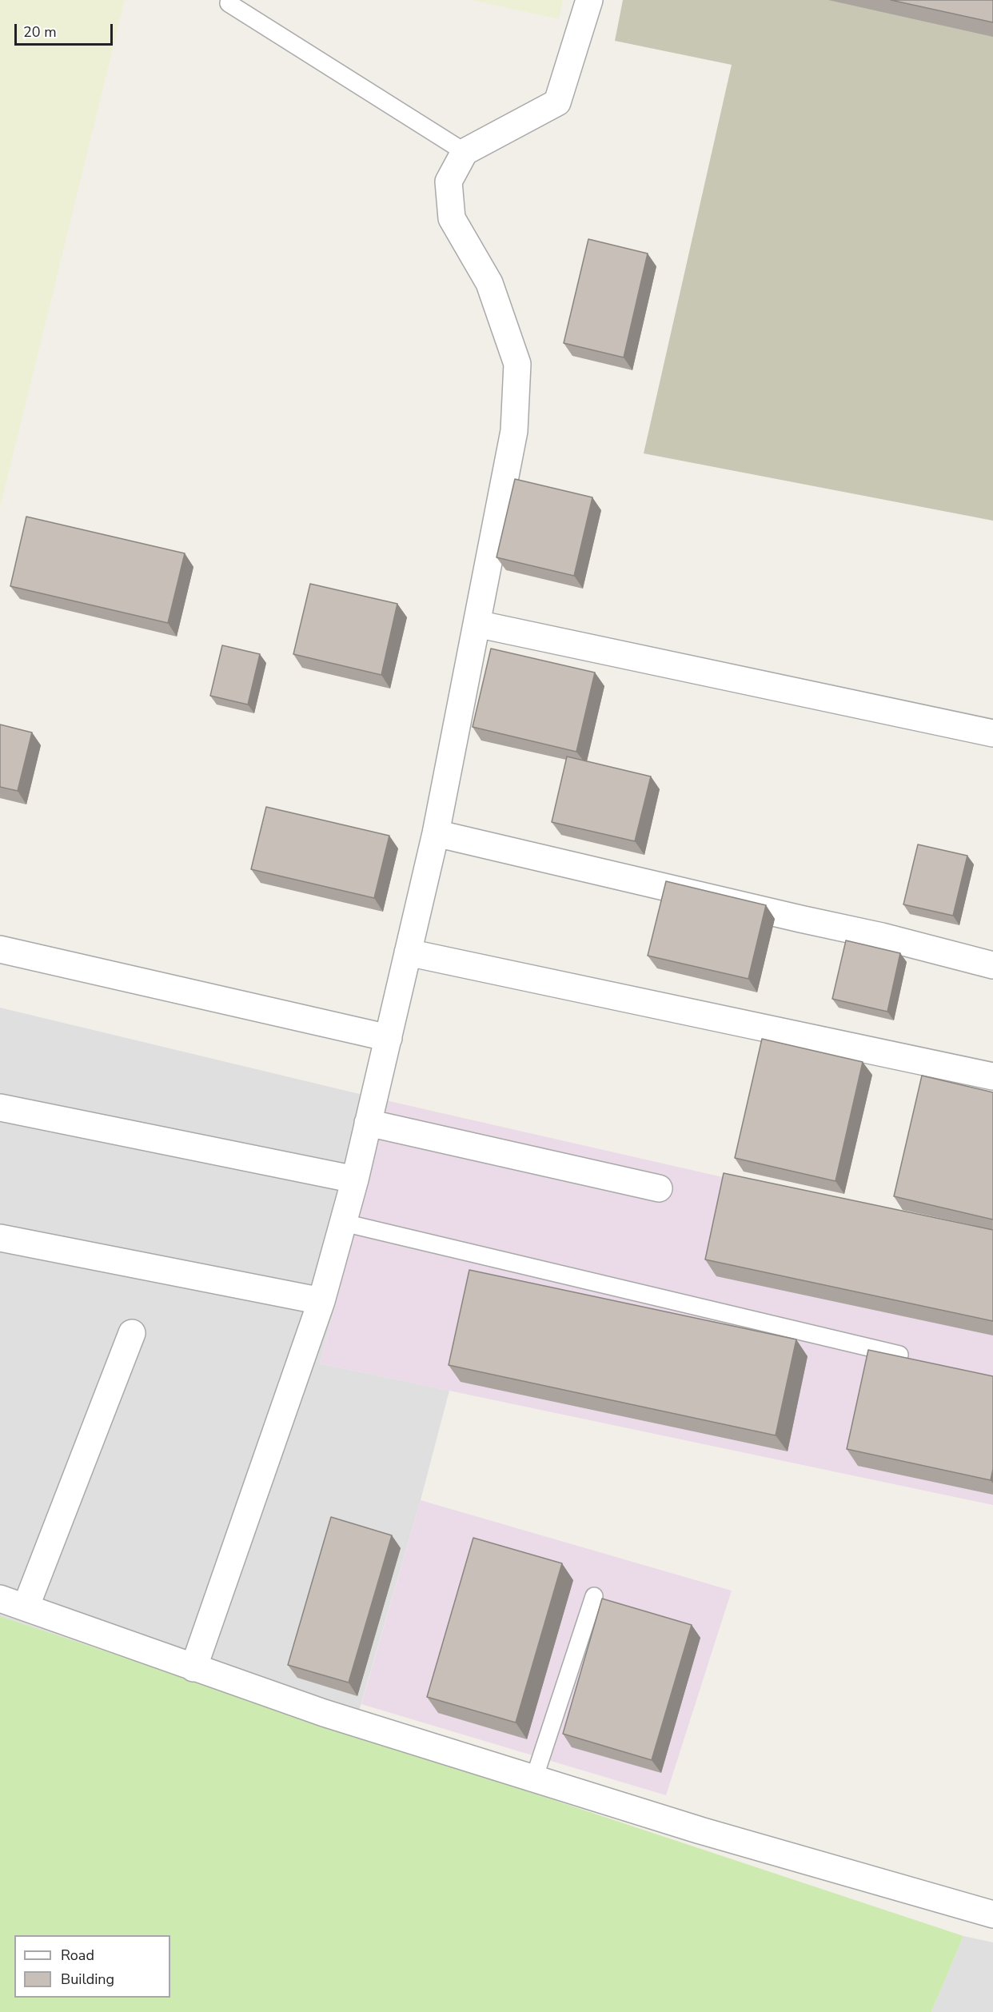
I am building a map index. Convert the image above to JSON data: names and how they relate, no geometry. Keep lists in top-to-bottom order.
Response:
{
  "legend": ["Road", "Building"],
  "scale_bar": "20 m"
}
